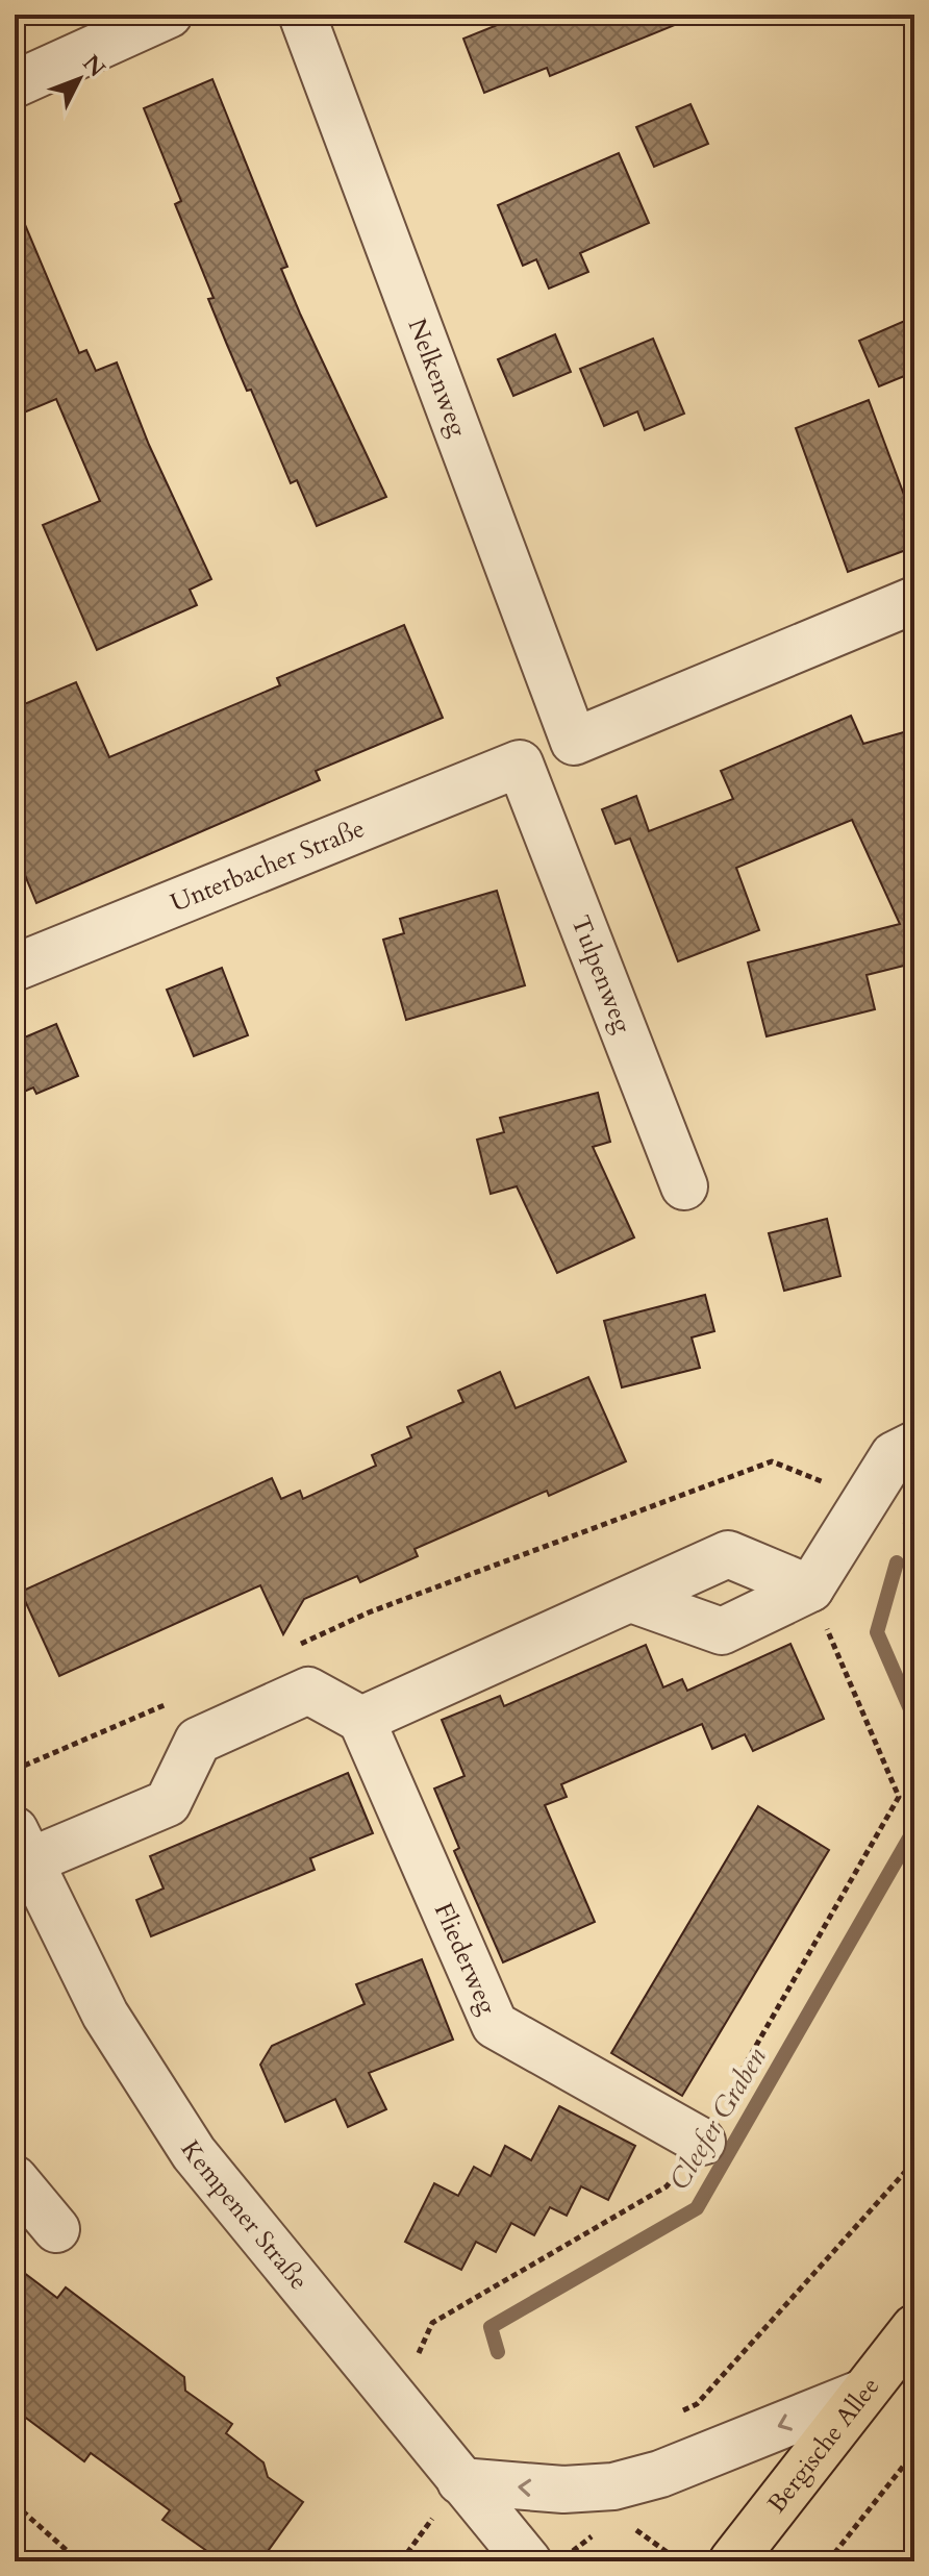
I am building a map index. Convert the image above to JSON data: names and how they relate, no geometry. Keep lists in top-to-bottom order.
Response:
{
  "streets": {
    "main road": ["Bergische Allee"],
    "street": [
      "Nelkenweg",
      "Unterbacher Straße",
      "Tulpenweg",
      "Fliederweg",
      "Kempener Straße"
    ]
  },
  "crossings": [
    ["Unterbacher Straße", "Tulpenweg"]
  ],
  "water": ["Cleefer Graben"],
  "north": "top right"
}
